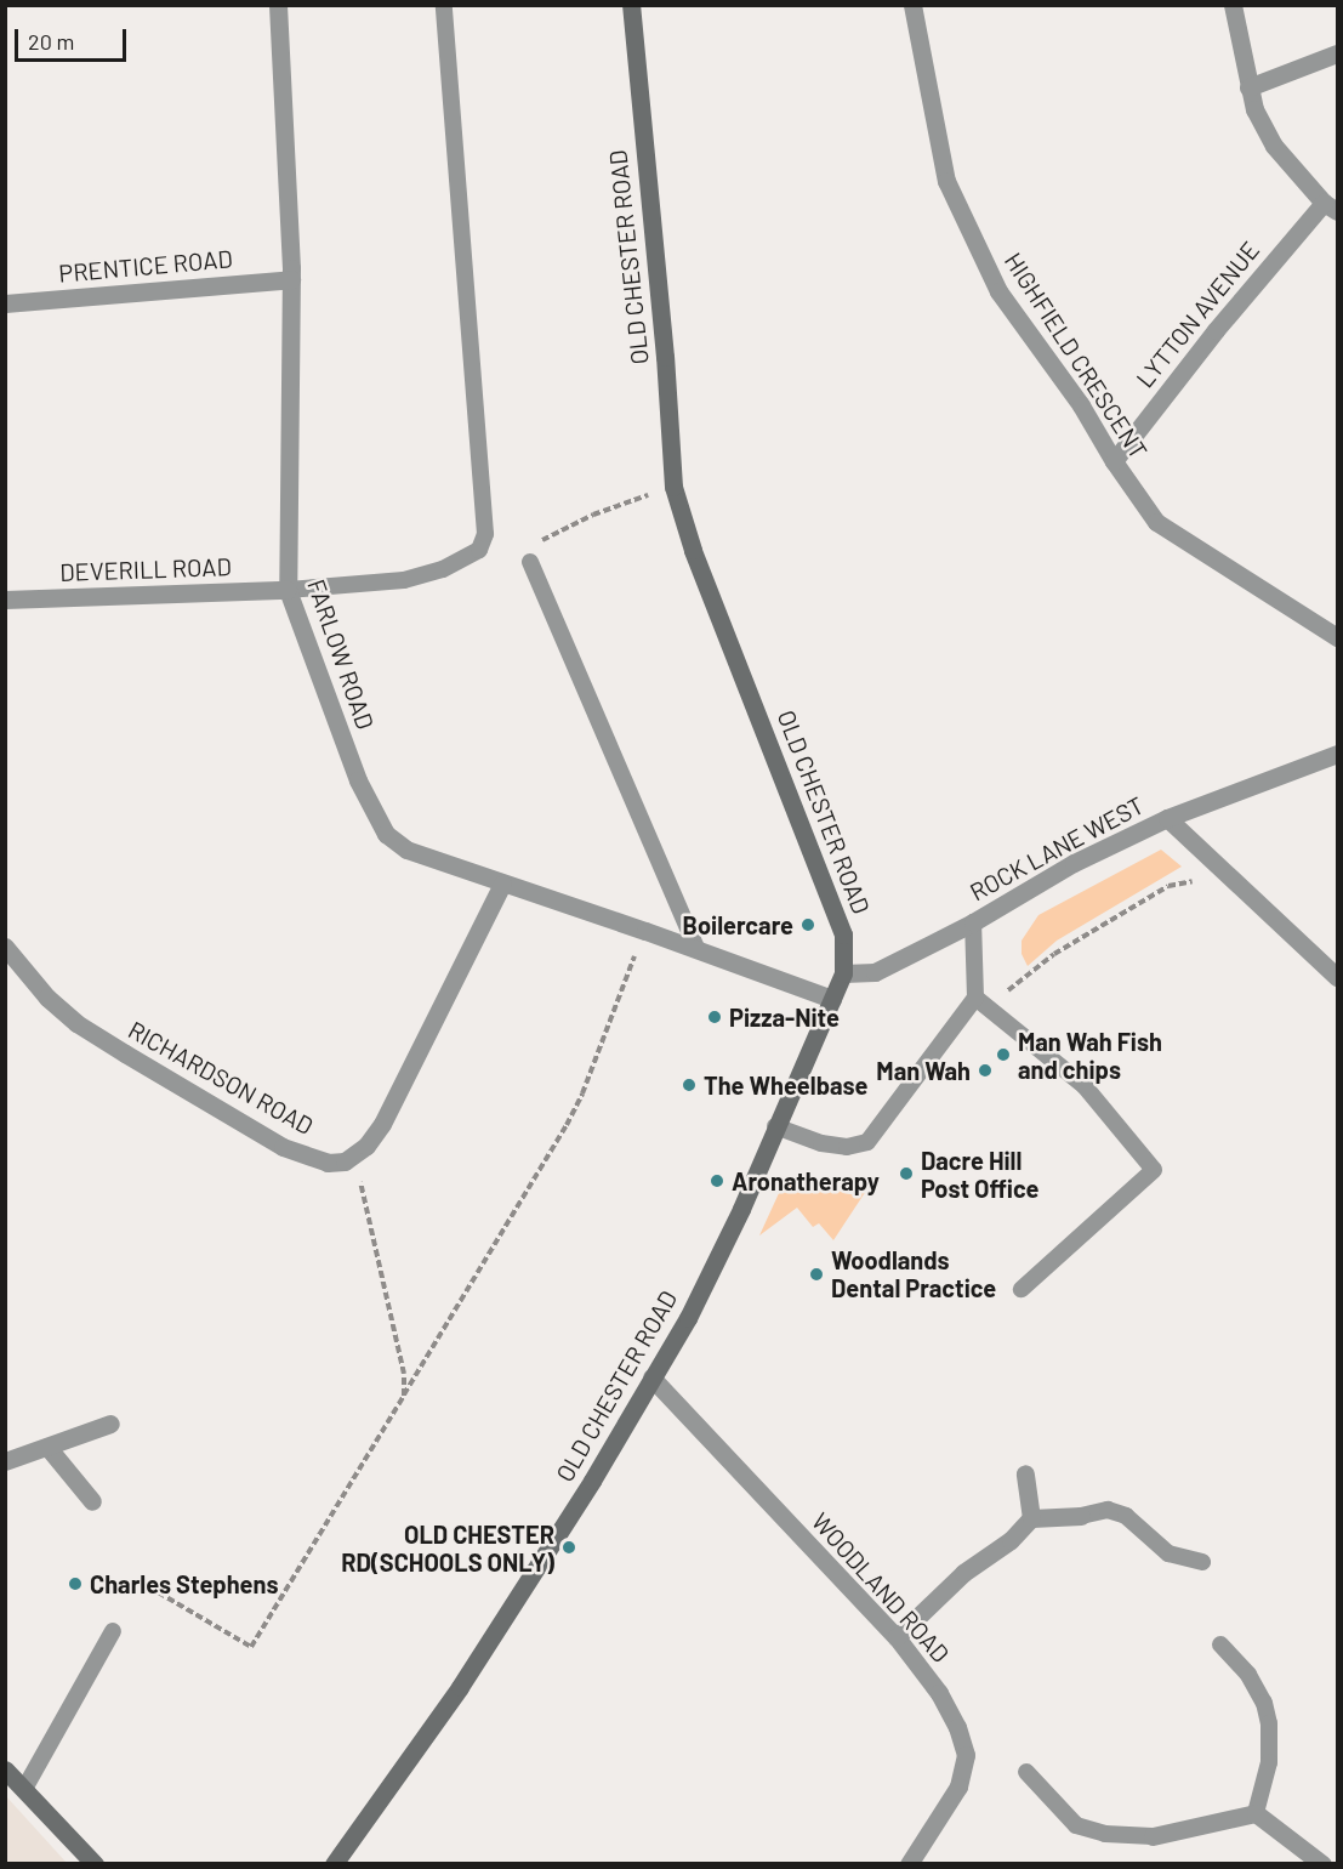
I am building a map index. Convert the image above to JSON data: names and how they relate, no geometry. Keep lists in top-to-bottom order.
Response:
{
  "streets": {
    "main road": ["OLD CHESTER ROAD"],
    "street": [
      "PRENTICE ROAD",
      "LYTTON AVENUE",
      "HIGHFIELD CRESCENT",
      "DEVERILL ROAD",
      "FARLOW ROAD",
      "ROCK LANE WEST",
      "RICHARDSON ROAD",
      "WOODLAND ROAD"
    ]
  },
  "crossings": [
    ["OLD CHESTER ROAD", "FARLOW ROAD"],
    ["OLD CHESTER ROAD", "ROCK LANE WEST"],
    ["OLD CHESTER ROAD", "WOODLAND ROAD"],
    ["PRENTICE ROAD", "FARLOW ROAD"],
    ["LYTTON AVENUE", "HIGHFIELD CRESCENT"],
    ["DEVERILL ROAD", "FARLOW ROAD"]
  ],
  "places": [
    "Boilercare",
    "Pizza-Nite",
    "Man Wah Fish and chips",
    "Man Wah",
    "The Wheelbase",
    "Dacre Hill Post Office",
    "Aronatherapy",
    "Woodlands Dental Practice",
    "OLD CHESTER RD(SCHOOLS ONLY)",
    "Charles Stephens"
  ],
  "scale_bar": "20 m"
}
